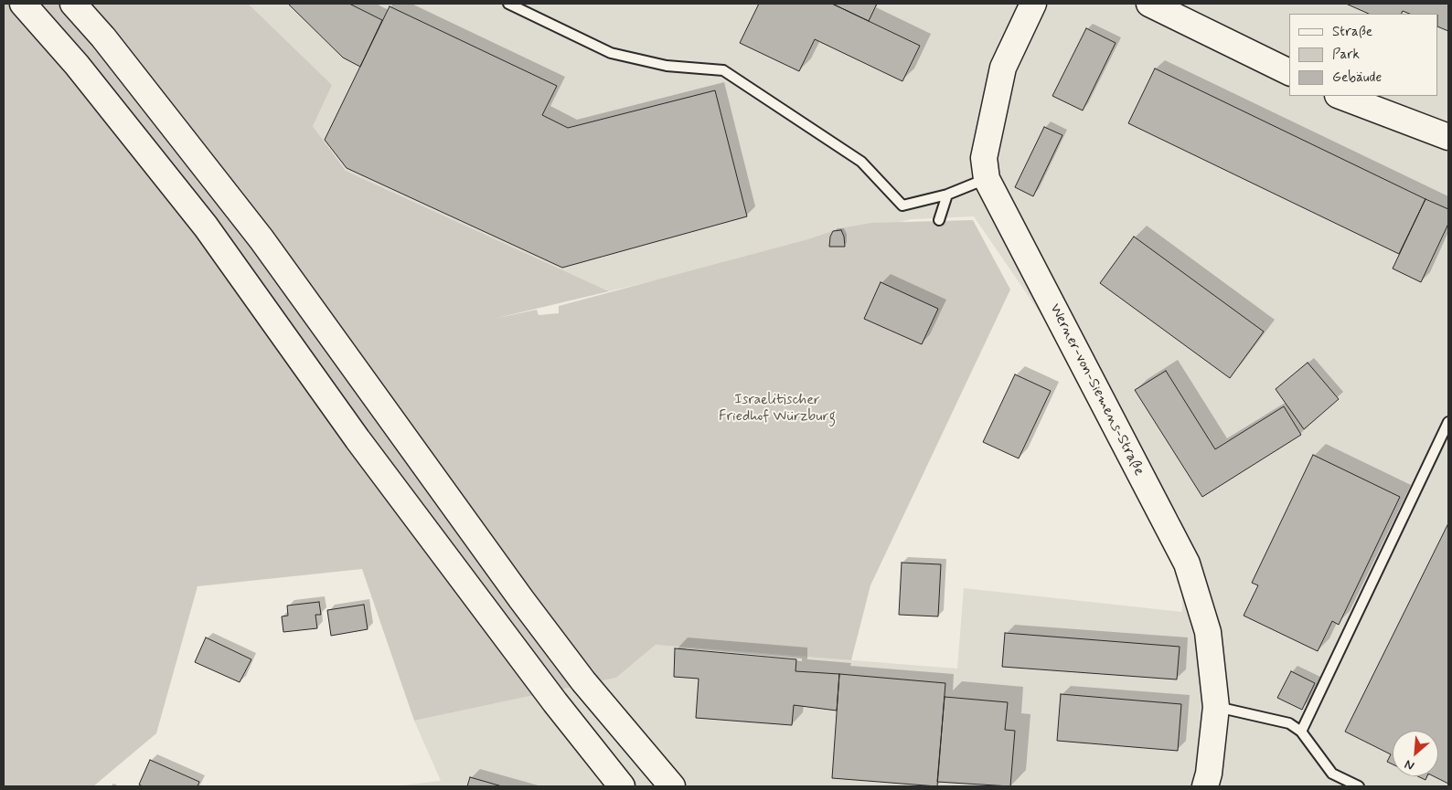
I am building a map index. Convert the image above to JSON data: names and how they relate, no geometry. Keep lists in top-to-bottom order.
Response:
{
  "streets": {
    "main road": ["Werner-von-Siemens-Straße"]
  },
  "parks": ["Israelitischer Friedhof Würzburg"],
  "legend": ["Straße", "Park", "Gebäude"],
  "north": "bottom left"
}
